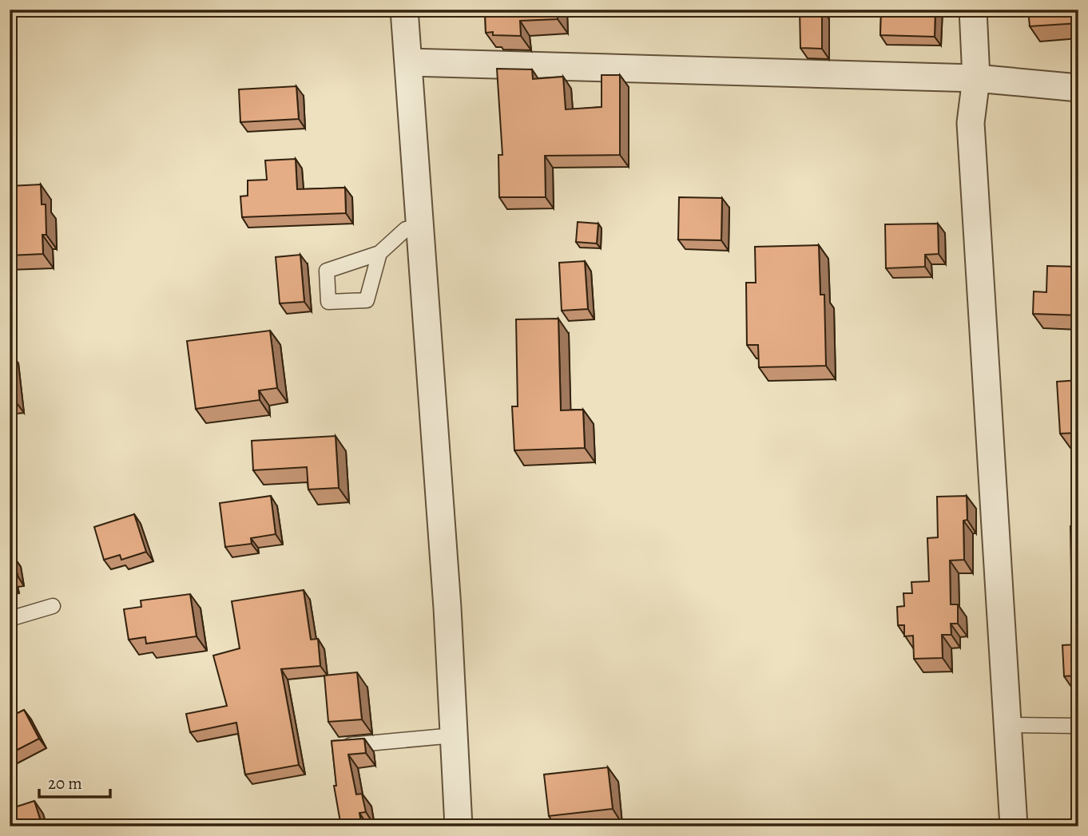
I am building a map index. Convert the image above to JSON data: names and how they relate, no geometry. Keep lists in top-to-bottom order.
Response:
{
  "scale_bar": "20 m"
}
